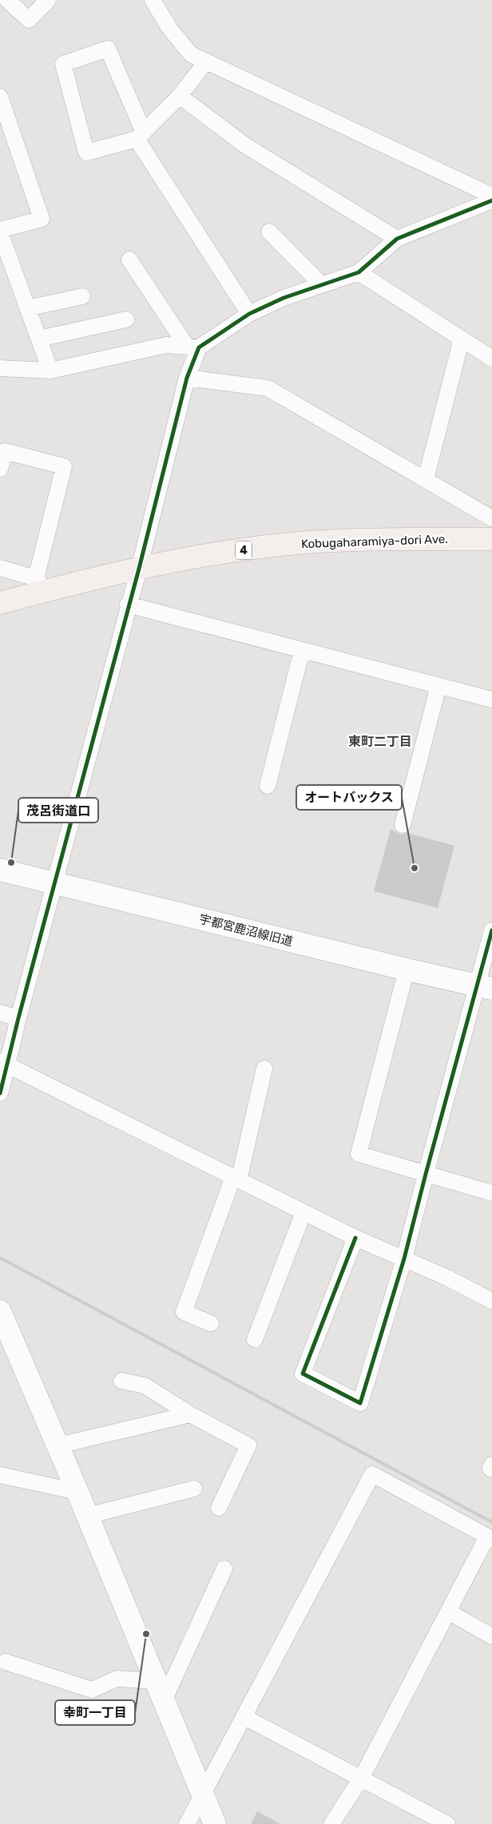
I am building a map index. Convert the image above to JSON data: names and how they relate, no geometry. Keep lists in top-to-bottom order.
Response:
{
  "streets": {
    "main road": ["Kobugaharamiya-dori Ave.", "4"],
    "street": ["宇都宮鹿沼線旧道"]
  },
  "districts": ["東町二丁目"],
  "places": ["茂呂街道口", "オートバックス", "幸町一丁目"]
}
